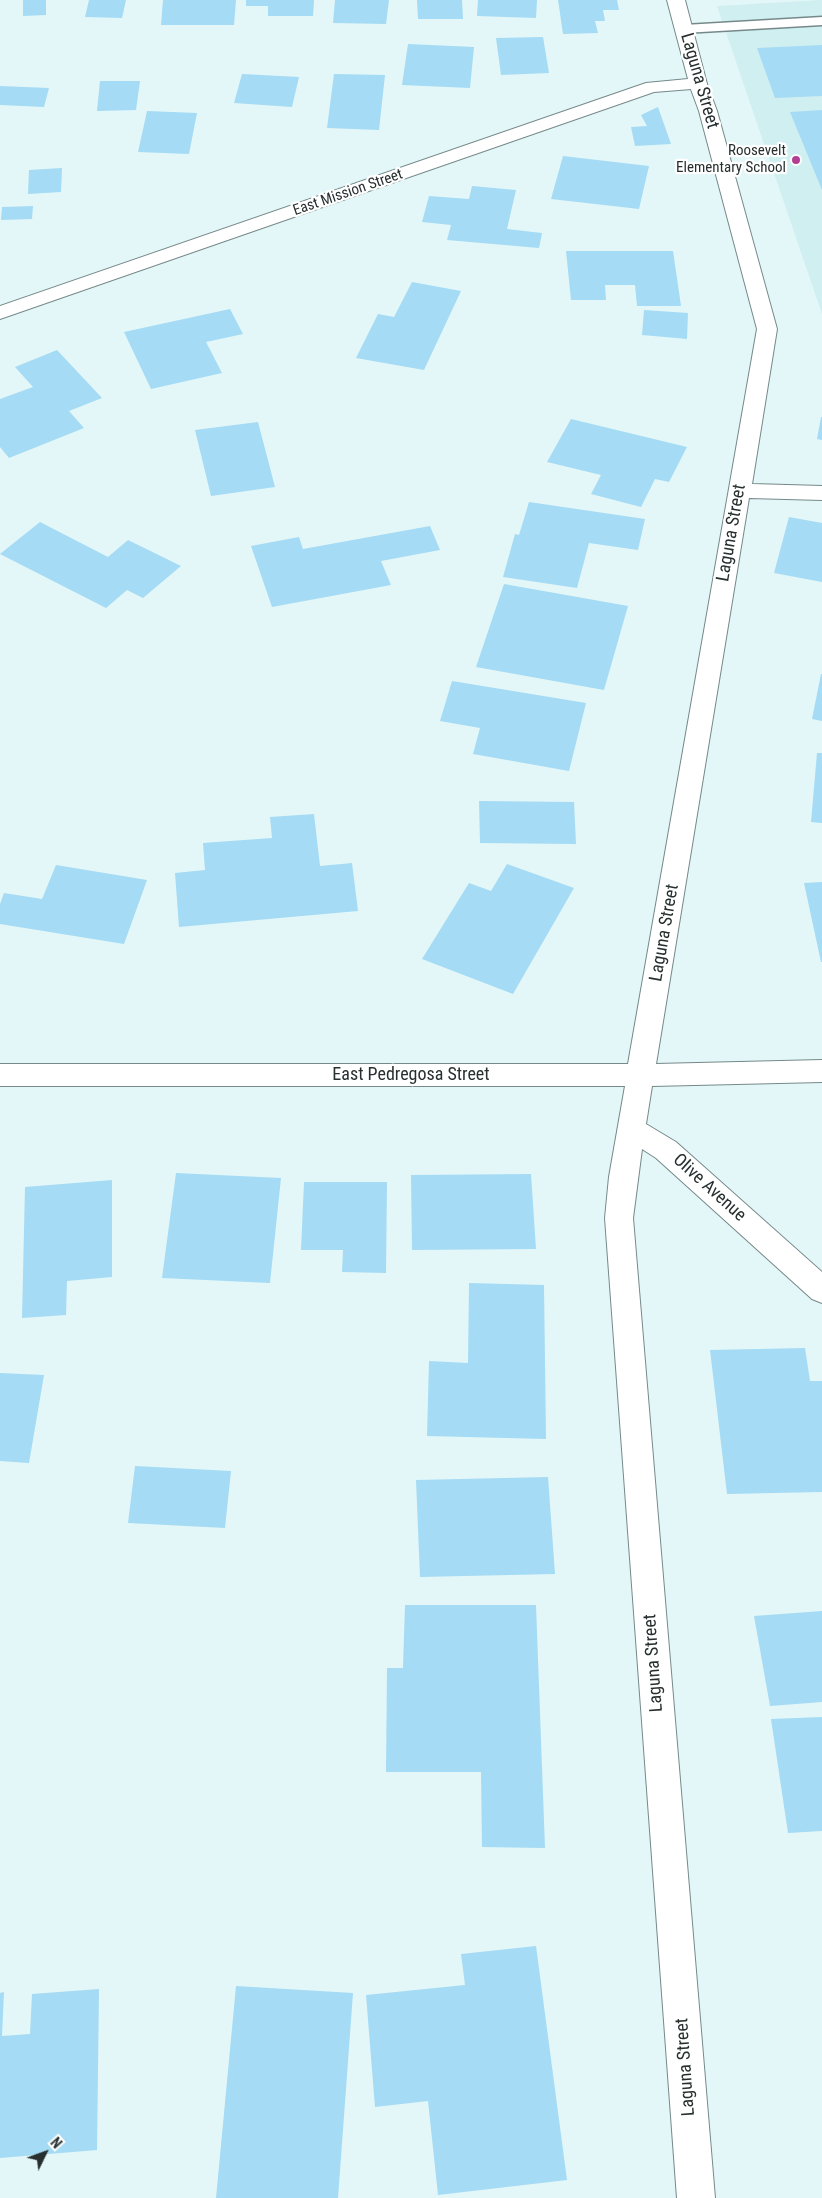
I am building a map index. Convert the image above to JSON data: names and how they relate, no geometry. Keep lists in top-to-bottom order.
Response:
{
  "streets": {
    "street": [
      "Laguna Street",
      "East Mission Street",
      "East Pedregosa Street",
      "Olive Avenue"
    ]
  },
  "crossings": [
    ["Laguna Street", "East Mission Street"],
    ["Laguna Street", "East Pedregosa Street"],
    ["Laguna Street", "Olive Avenue"]
  ],
  "places": ["Roosevelt Elementary School"],
  "north": "top right"
}
